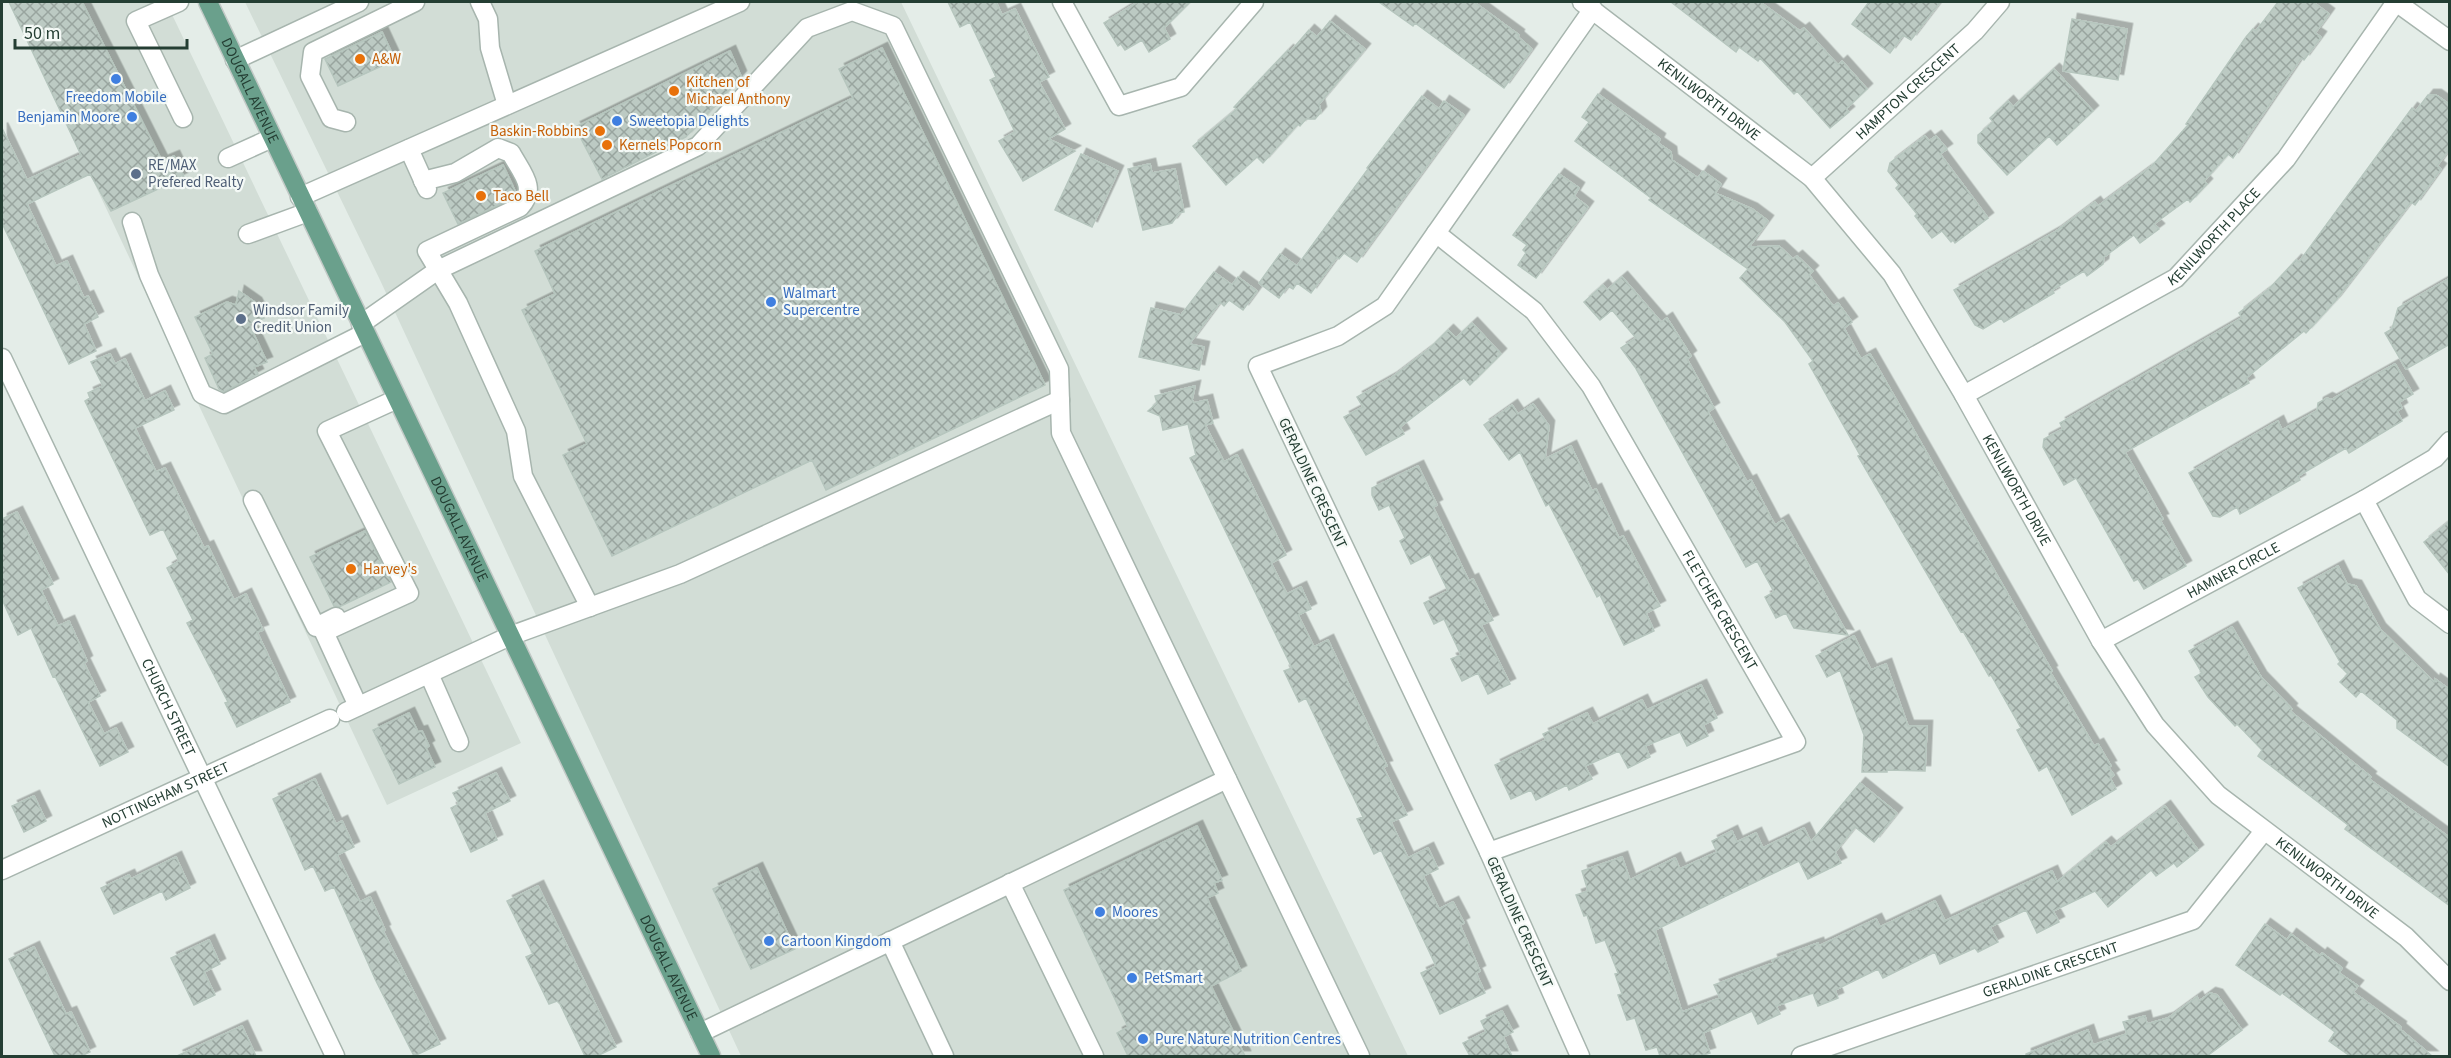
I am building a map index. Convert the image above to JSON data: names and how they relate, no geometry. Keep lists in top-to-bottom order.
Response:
{
  "streets": {
    "main road": ["DOUGALL AVENUE"],
    "street": [
      "HAMPTON CRESCENT",
      "KENILWORTH DRIVE",
      "KENILWORTH PLACE",
      "GERALDINE CRESCENT",
      "HAMNER CIRCLE",
      "FLETCHER CRESCENT",
      "CHURCH STREET",
      "NOTTINGHAM STREET"
    ]
  },
  "crossings": [
    ["DOUGALL AVENUE", "NOTTINGHAM STREET"],
    ["HAMPTON CRESCENT", "KENILWORTH DRIVE"],
    ["KENILWORTH DRIVE", "KENILWORTH PLACE"],
    ["KENILWORTH DRIVE", "GERALDINE CRESCENT"],
    ["KENILWORTH DRIVE", "HAMNER CIRCLE"],
    ["GERALDINE CRESCENT", "FLETCHER CRESCENT"],
    ["CHURCH STREET", "NOTTINGHAM STREET"]
  ],
  "places": [
    "A&W",
    "Freedom Mobile",
    "Kitchen of Michael Anthony",
    "Benjamin Moore",
    "Sweetopia Delights",
    "Baskin-Robbins",
    "Kernels Popcorn",
    "RE/MAX Prefered Realty",
    "Taco Bell",
    "Walmart Supercentre",
    "Windsor Family Credit Union",
    "Harvey's",
    "Moores",
    "Cartoon Kingdom",
    "PetSmart",
    "Pure Nature Nutrition Centres"
  ],
  "scale_bar": "50 m"
}
